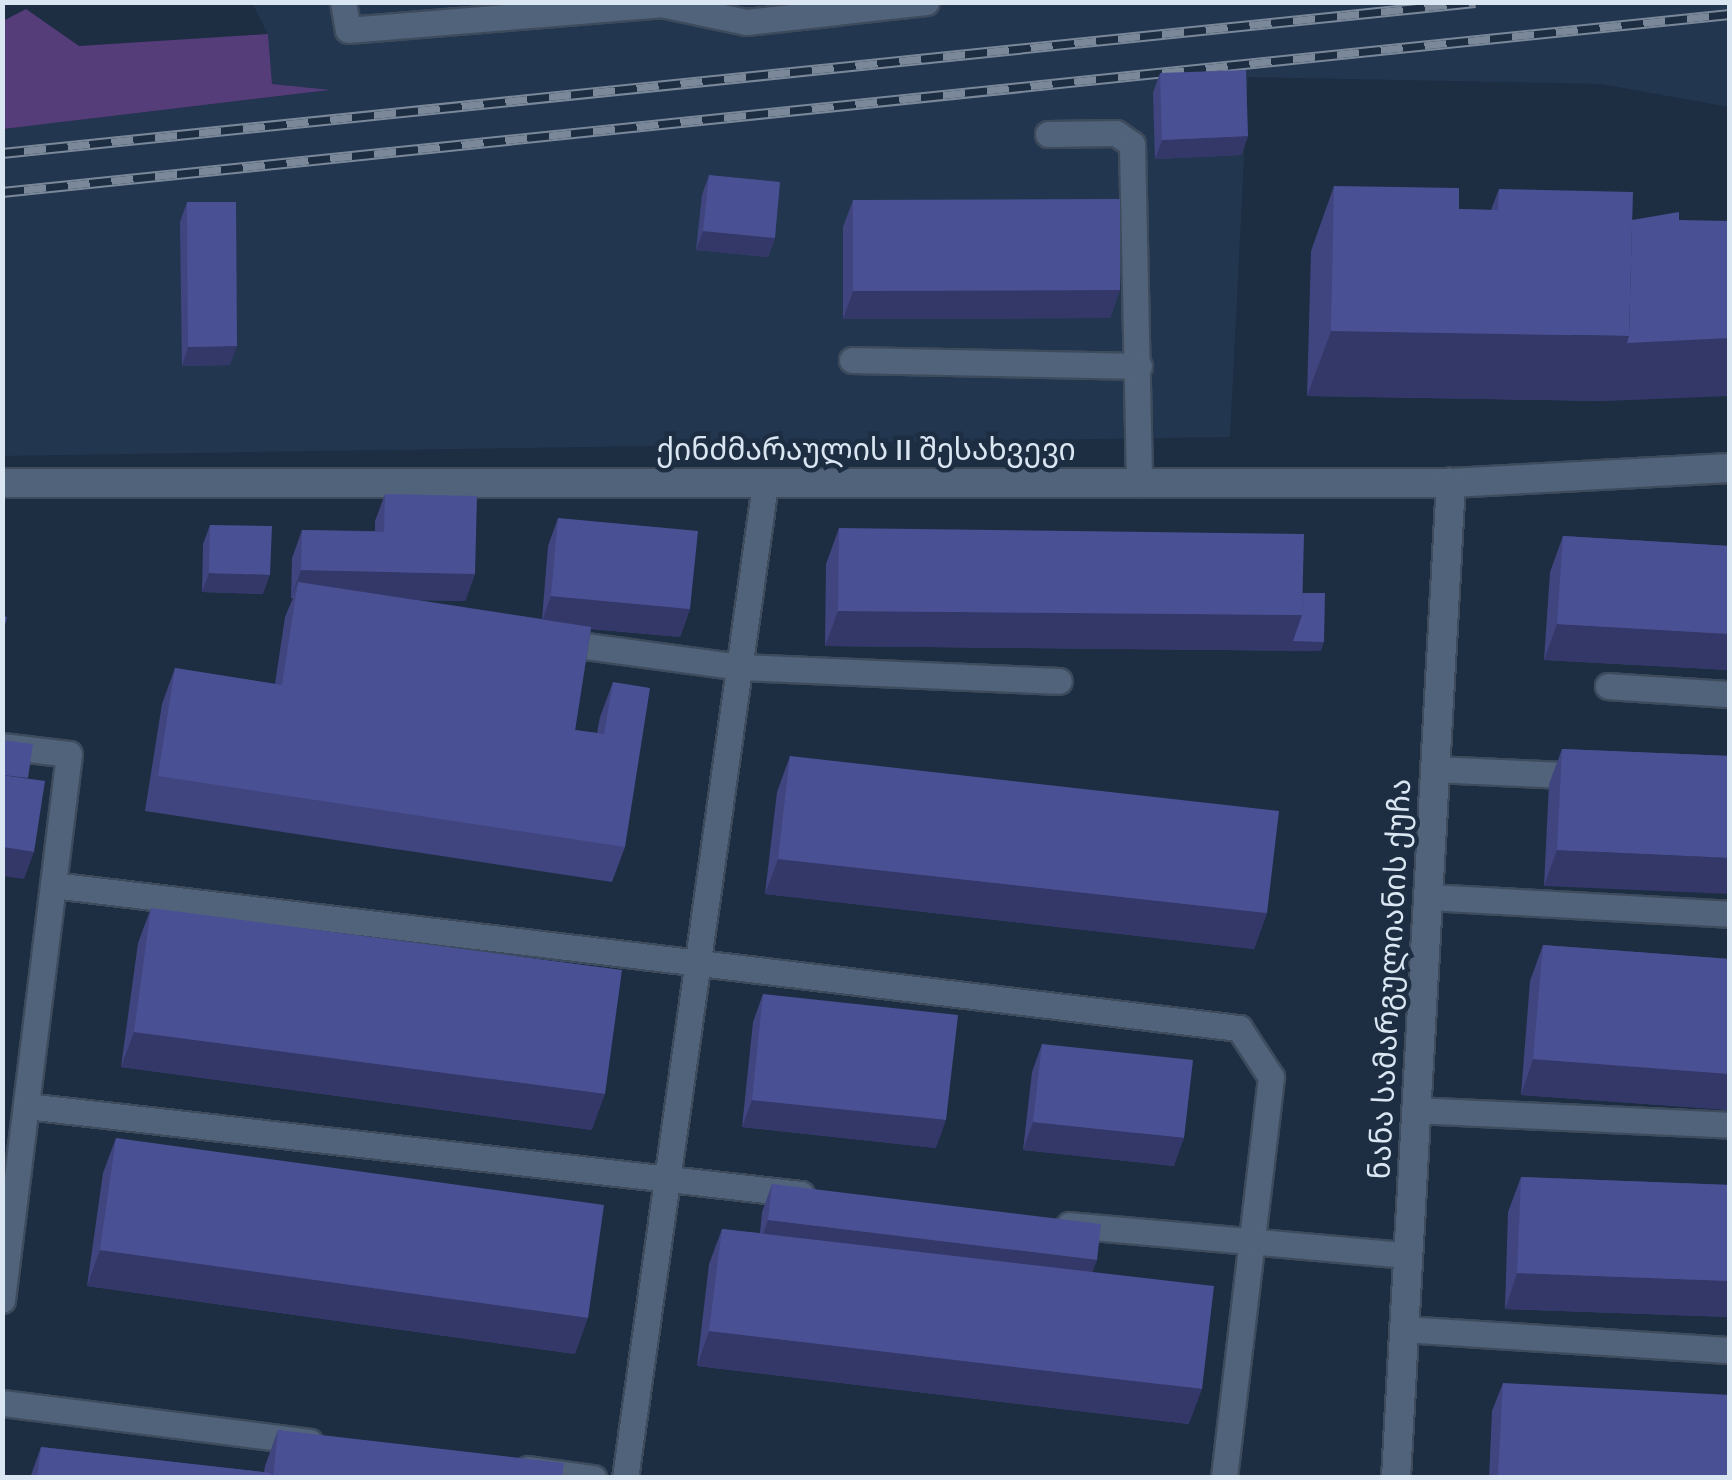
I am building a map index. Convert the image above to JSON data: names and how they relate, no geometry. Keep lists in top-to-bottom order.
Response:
{
  "streets": {
    "street": ["ქინძმარაულის II შესახვევი", "ნანა სამარგულიანის ქუჩა"]
  },
  "crossings": [
    ["ქინძმარაულის II შესახვევი", "ნანა სამარგულიანის ქუჩა"]
  ]
}
